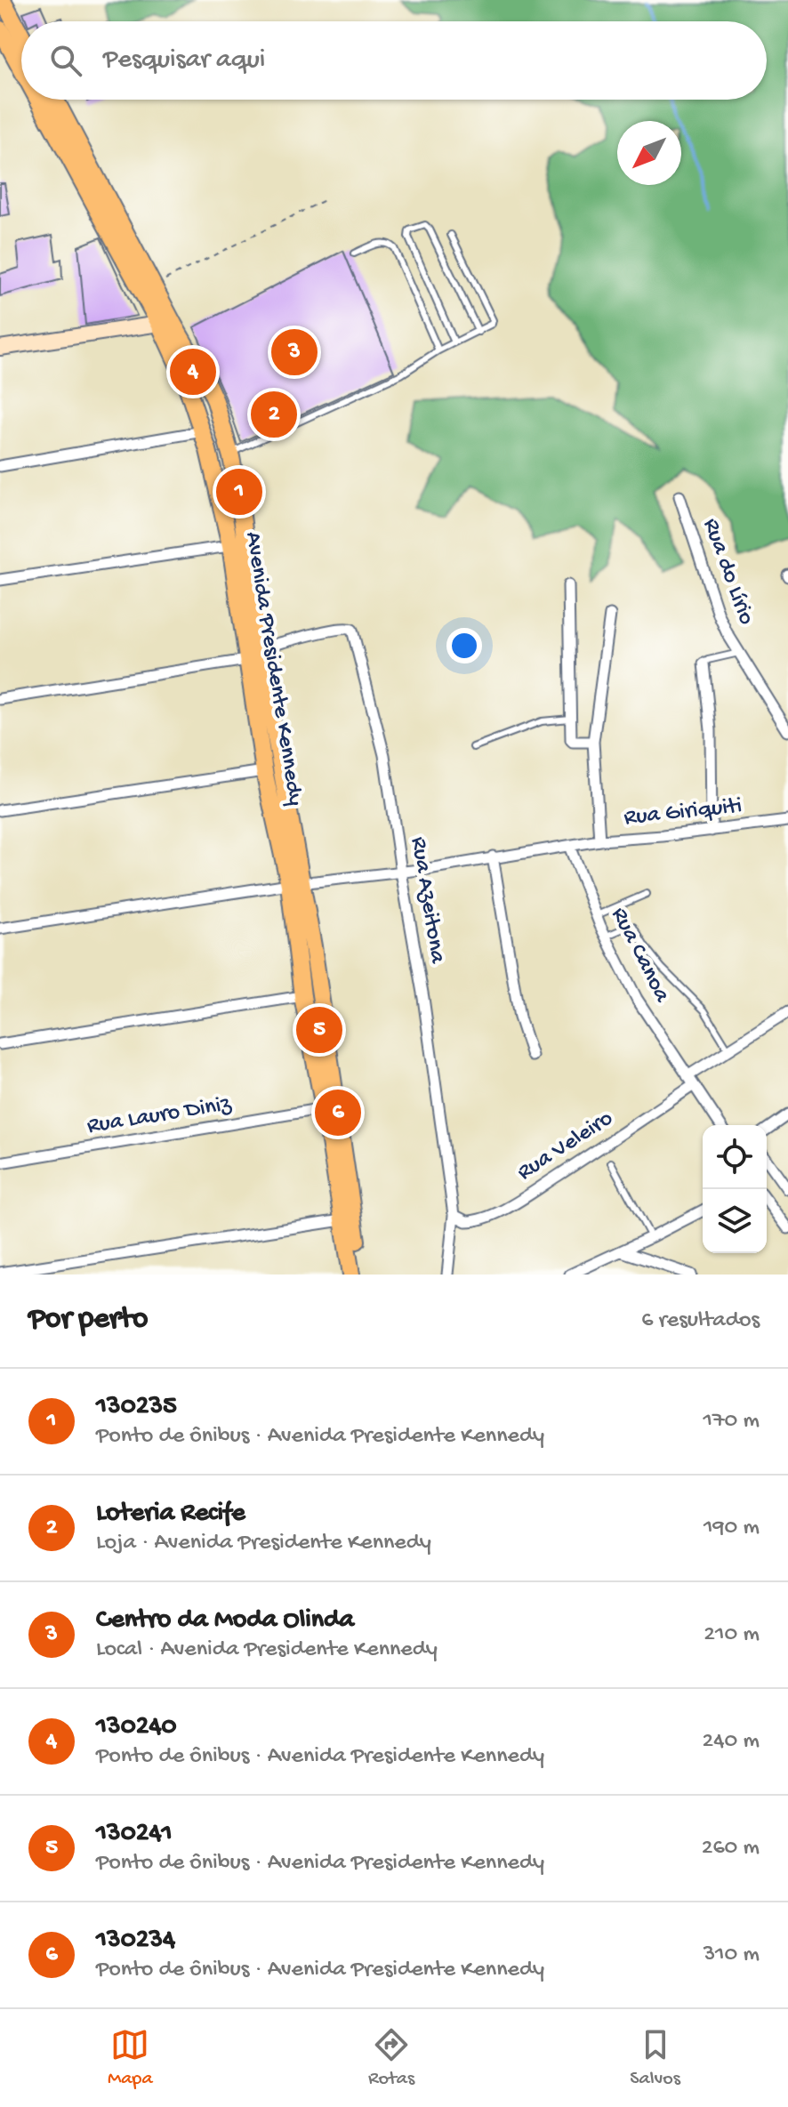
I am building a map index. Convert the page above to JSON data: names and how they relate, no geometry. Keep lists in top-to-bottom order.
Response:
{
  "streets": {
    "main road": ["Avenida Presidente Kennedy"],
    "street": [
      "Rua do Lírio",
      "Rua Giriquiti",
      "Rua Azeitona",
      "Rua Canoa",
      "Rua Lauro Diniz",
      "Rua Veleiro"
    ]
  },
  "crossings": [
    ["Avenida Presidente Kennedy", "Rua Giriquiti"],
    ["Avenida Presidente Kennedy", "Rua Azeitona"],
    ["Avenida Presidente Kennedy", "Rua Lauro Diniz"],
    ["Rua Giriquiti", "Rua Azeitona"],
    ["Rua Giriquiti", "Rua Canoa"],
    ["Rua Azeitona", "Rua Veleiro"],
    ["Rua Canoa", "Rua Veleiro"]
  ],
  "north": "bottom left",
  "page": {
    "search": "Pesquisar aqui",
    "pins": [
      "3",
      "4",
      "2",
      "1",
      "5",
      "6"
    ],
    "heading": ["Por perto", "6 resultados"],
    "list": [
      {
        "mark": "1",
        "name": "130235",
        "note": "Ponto de ônibus · Avenida Presidente Kennedy",
        "value": "170 m"
      },
      {
        "mark": "2",
        "name": "Loteria Recife",
        "note": "Loja · Avenida Presidente Kennedy",
        "value": "190 m"
      },
      {
        "mark": "3",
        "name": "Centro da Moda Olinda",
        "note": "Local · Avenida Presidente Kennedy",
        "value": "210 m"
      },
      {
        "mark": "4",
        "name": "130240",
        "note": "Ponto de ônibus · Avenida Presidente Kennedy",
        "value": "240 m"
      },
      {
        "mark": "5",
        "name": "130241",
        "note": "Ponto de ônibus · Avenida Presidente Kennedy",
        "value": "260 m"
      },
      {
        "mark": "6",
        "name": "130234",
        "note": "Ponto de ônibus · Avenida Presidente Kennedy",
        "value": "310 m"
      }
    ],
    "nav": ["Mapa", "Rotas", "Salvos"]
  }
}
